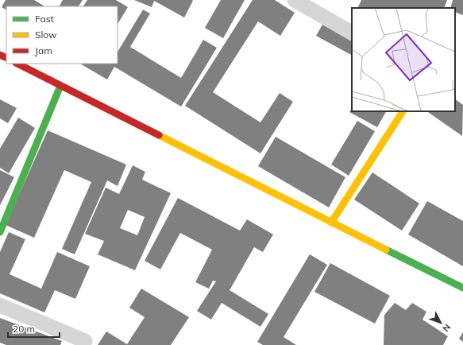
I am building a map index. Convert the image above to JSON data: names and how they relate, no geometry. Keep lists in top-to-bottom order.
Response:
{
  "legend": ["Fast", "Slow", "Jam"],
  "scale_bar": "20 m",
  "north": "bottom right"
}
